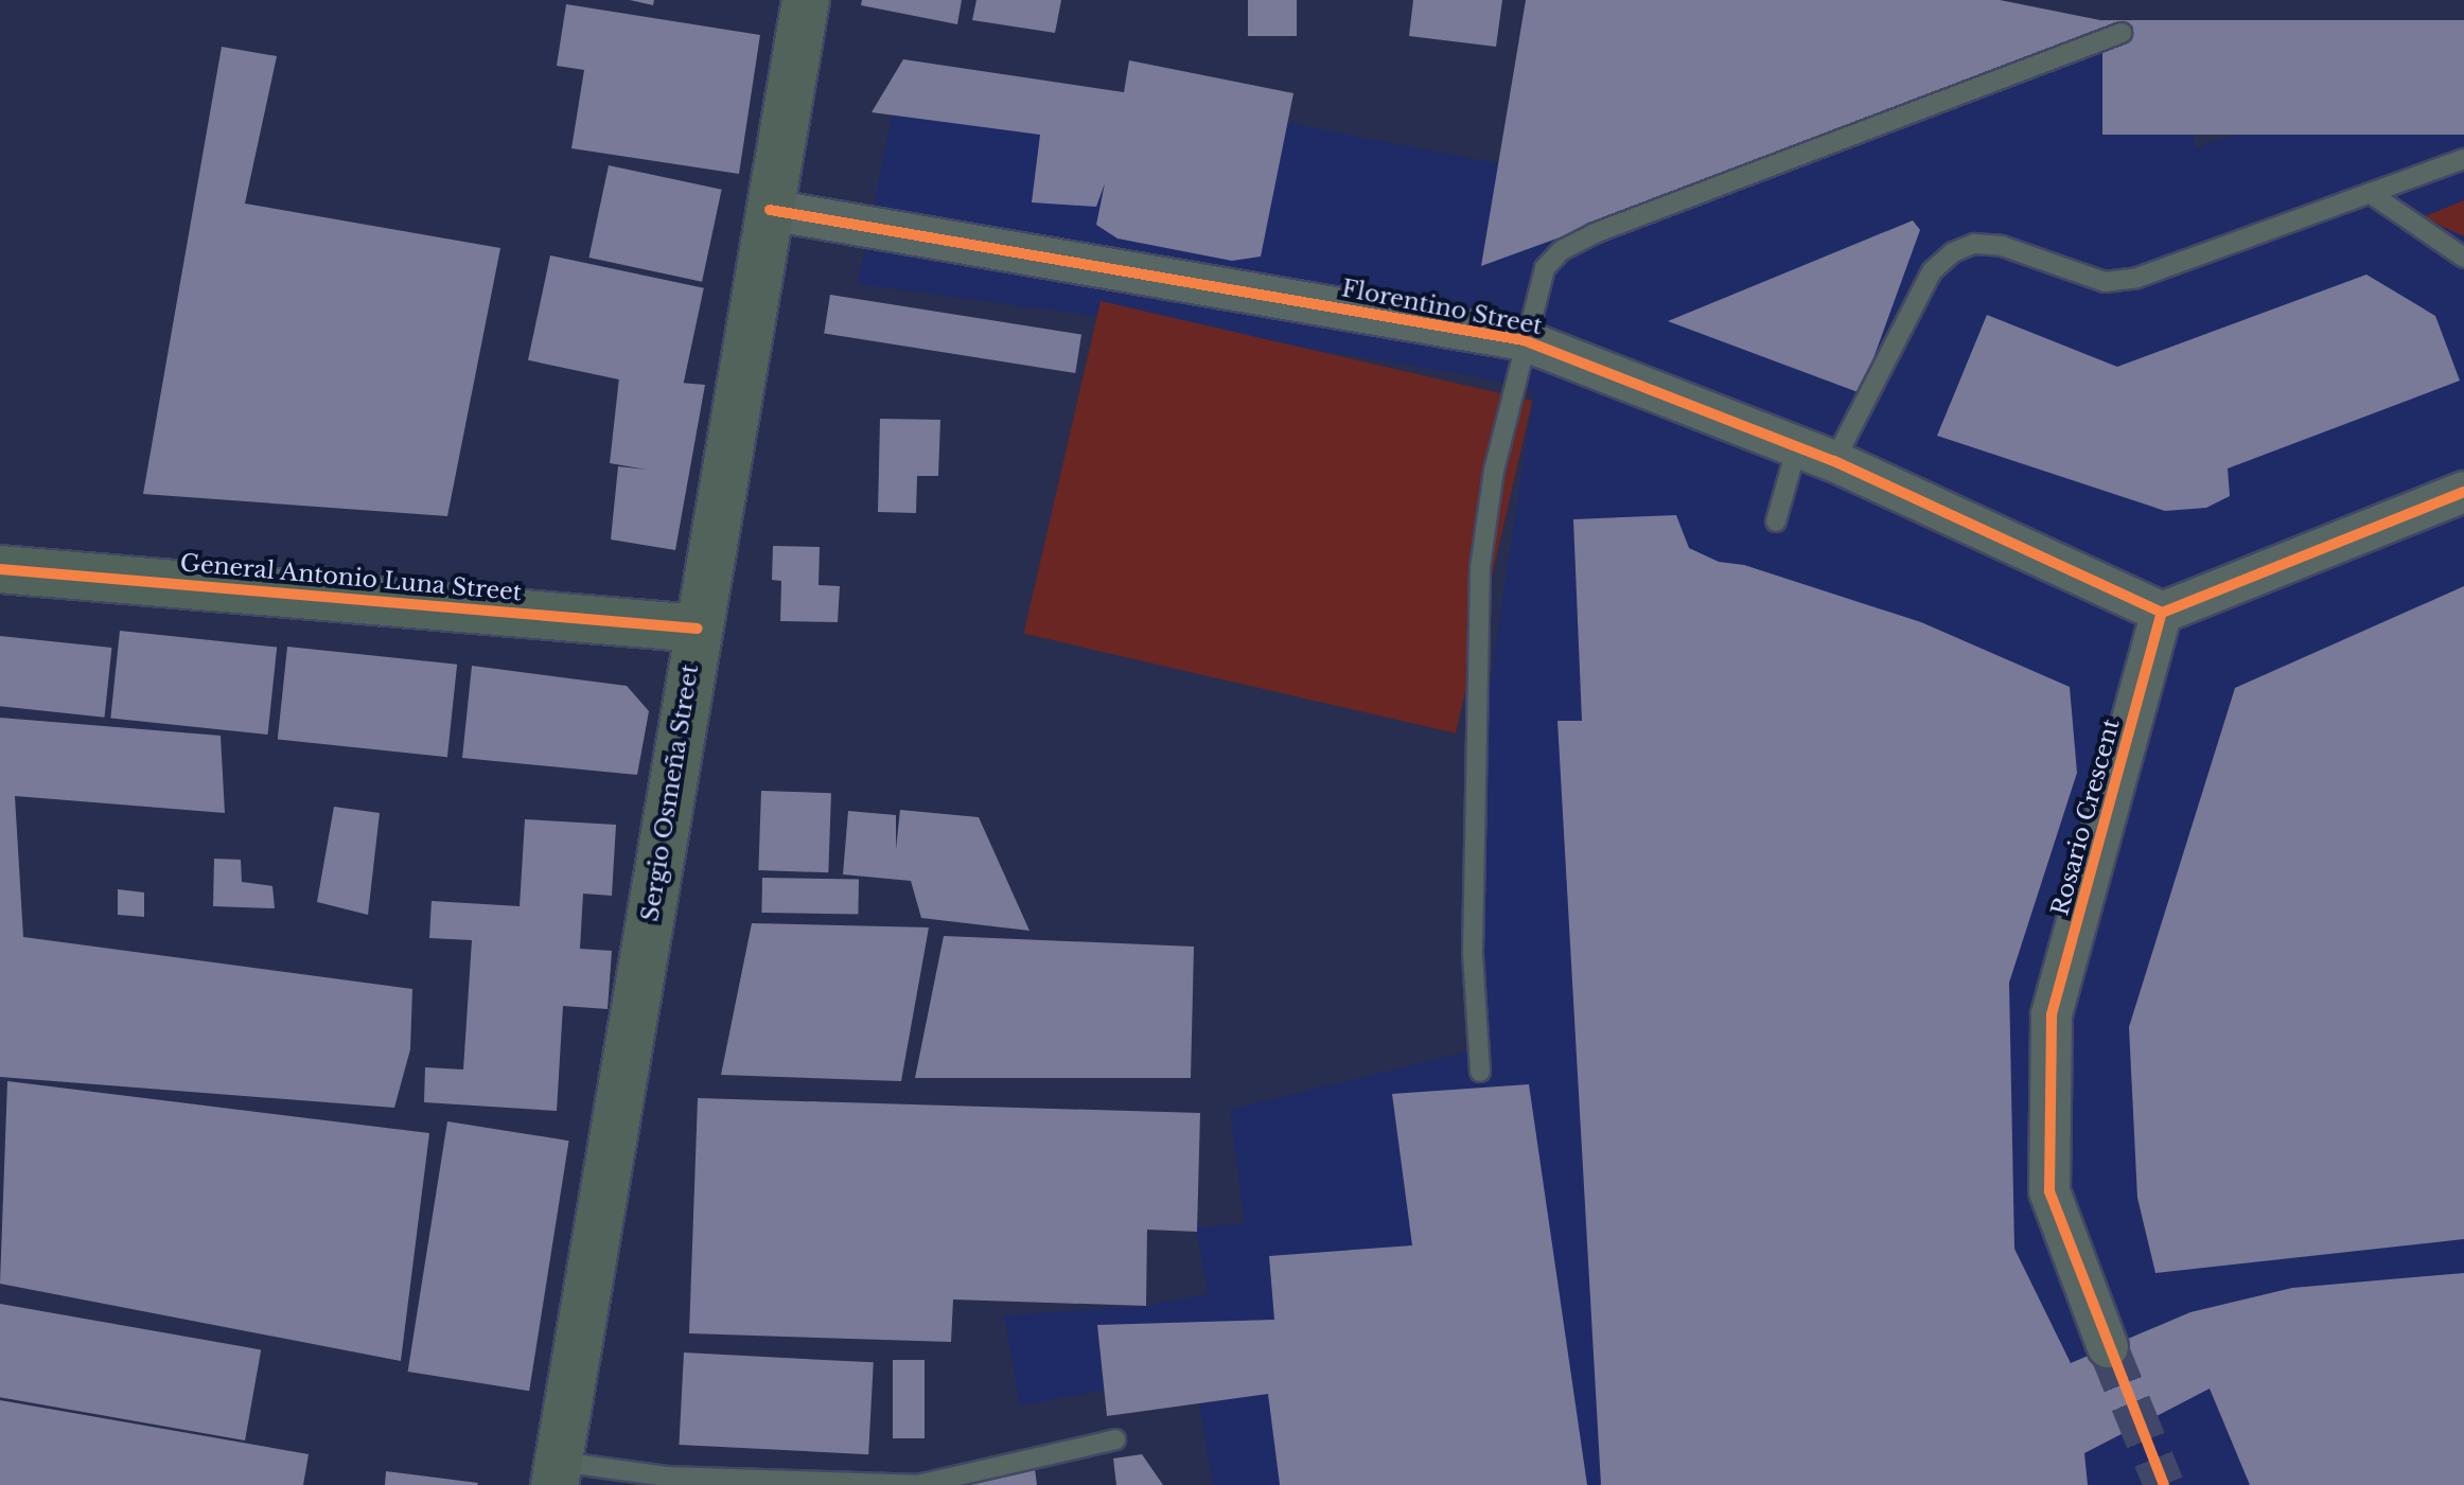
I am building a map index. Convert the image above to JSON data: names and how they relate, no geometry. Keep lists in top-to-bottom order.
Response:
{
  "streets": {
    "main road": ["General Antonio Luna Street", "Sergio Osmeña Street"],
    "street": ["Florentino Street", "Rosario Crescent"]
  },
  "crossings": [
    ["Florentino Street", "Sergio Osmeña Street"],
    ["Florentino Street", "Rosario Crescent"],
    ["General Antonio Luna Street", "Sergio Osmeña Street"]
  ]
}
